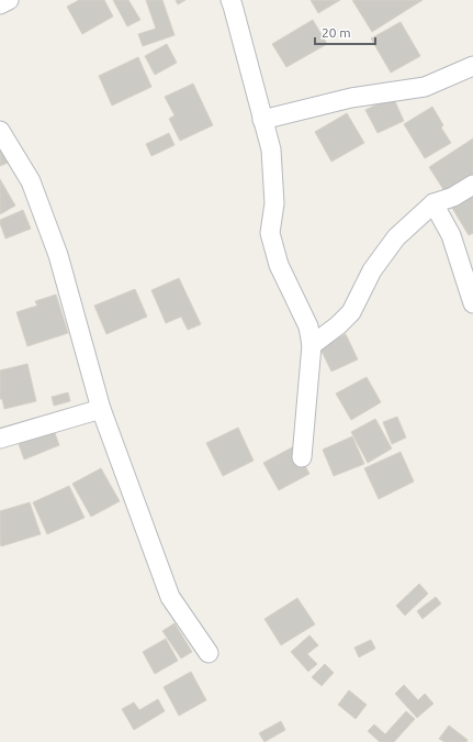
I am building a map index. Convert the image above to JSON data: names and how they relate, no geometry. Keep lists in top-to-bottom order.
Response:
{
  "scale_bar": "20 m"
}
